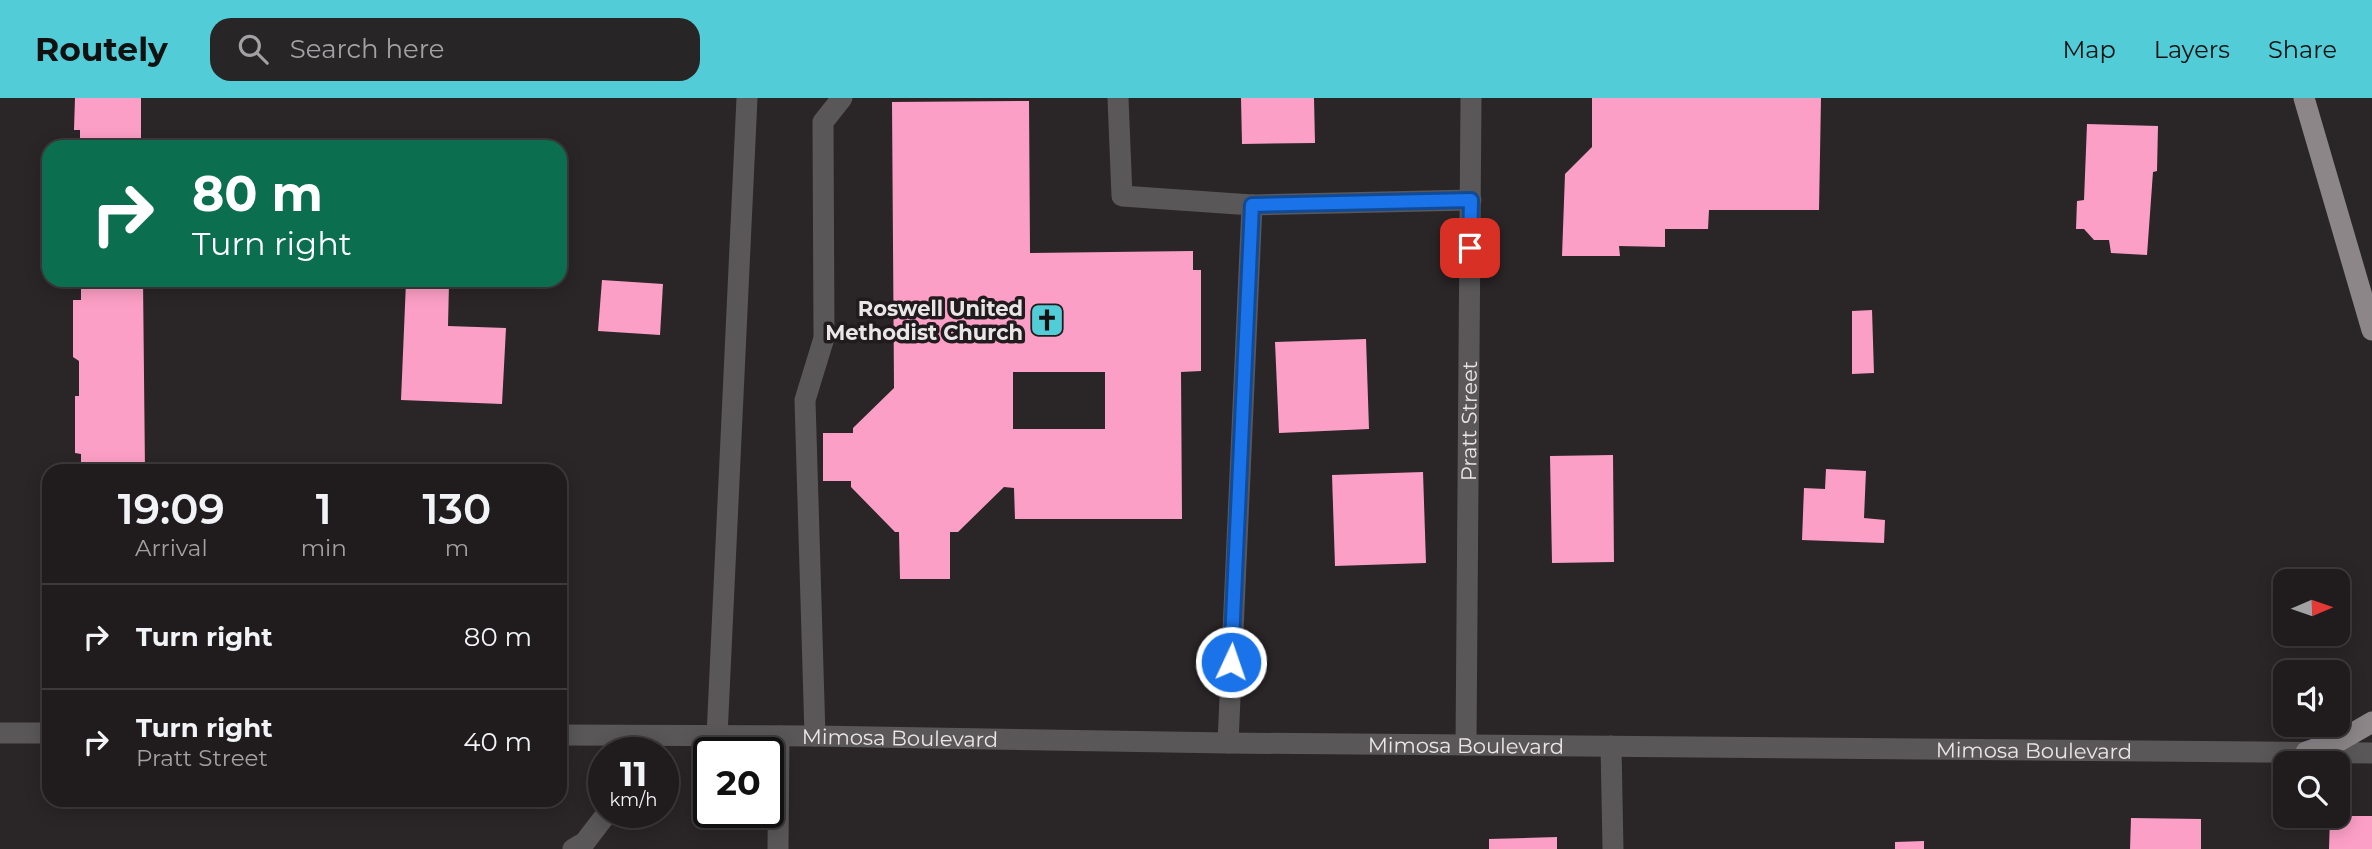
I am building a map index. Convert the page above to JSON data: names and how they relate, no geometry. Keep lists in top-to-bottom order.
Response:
{
  "streets": {
    "street": ["Pratt Street", "Mimosa Boulevard"]
  },
  "crossings": [
    ["Pratt Street", "Mimosa Boulevard"]
  ],
  "places": {
    "church": ["Roswell United Methodist Church"]
  },
  "north": "right",
  "page": {
    "header": "Routely",
    "search": "Search here",
    "nav": ["Map", "Layers", "Share"],
    "turn": ["80 m", "Turn right"],
    "eta": [
      "19:09",
      "Arrival",
      "1",
      "min",
      "130",
      "m"
    ],
    "list": [
      {
        "name": "Turn right",
        "value": "80 m"
      },
      {
        "name": "Turn right",
        "note": "Pratt Street",
        "value": "40 m"
      }
    ],
    "speed": "11 km/h",
    "limit": "20"
  }
}
